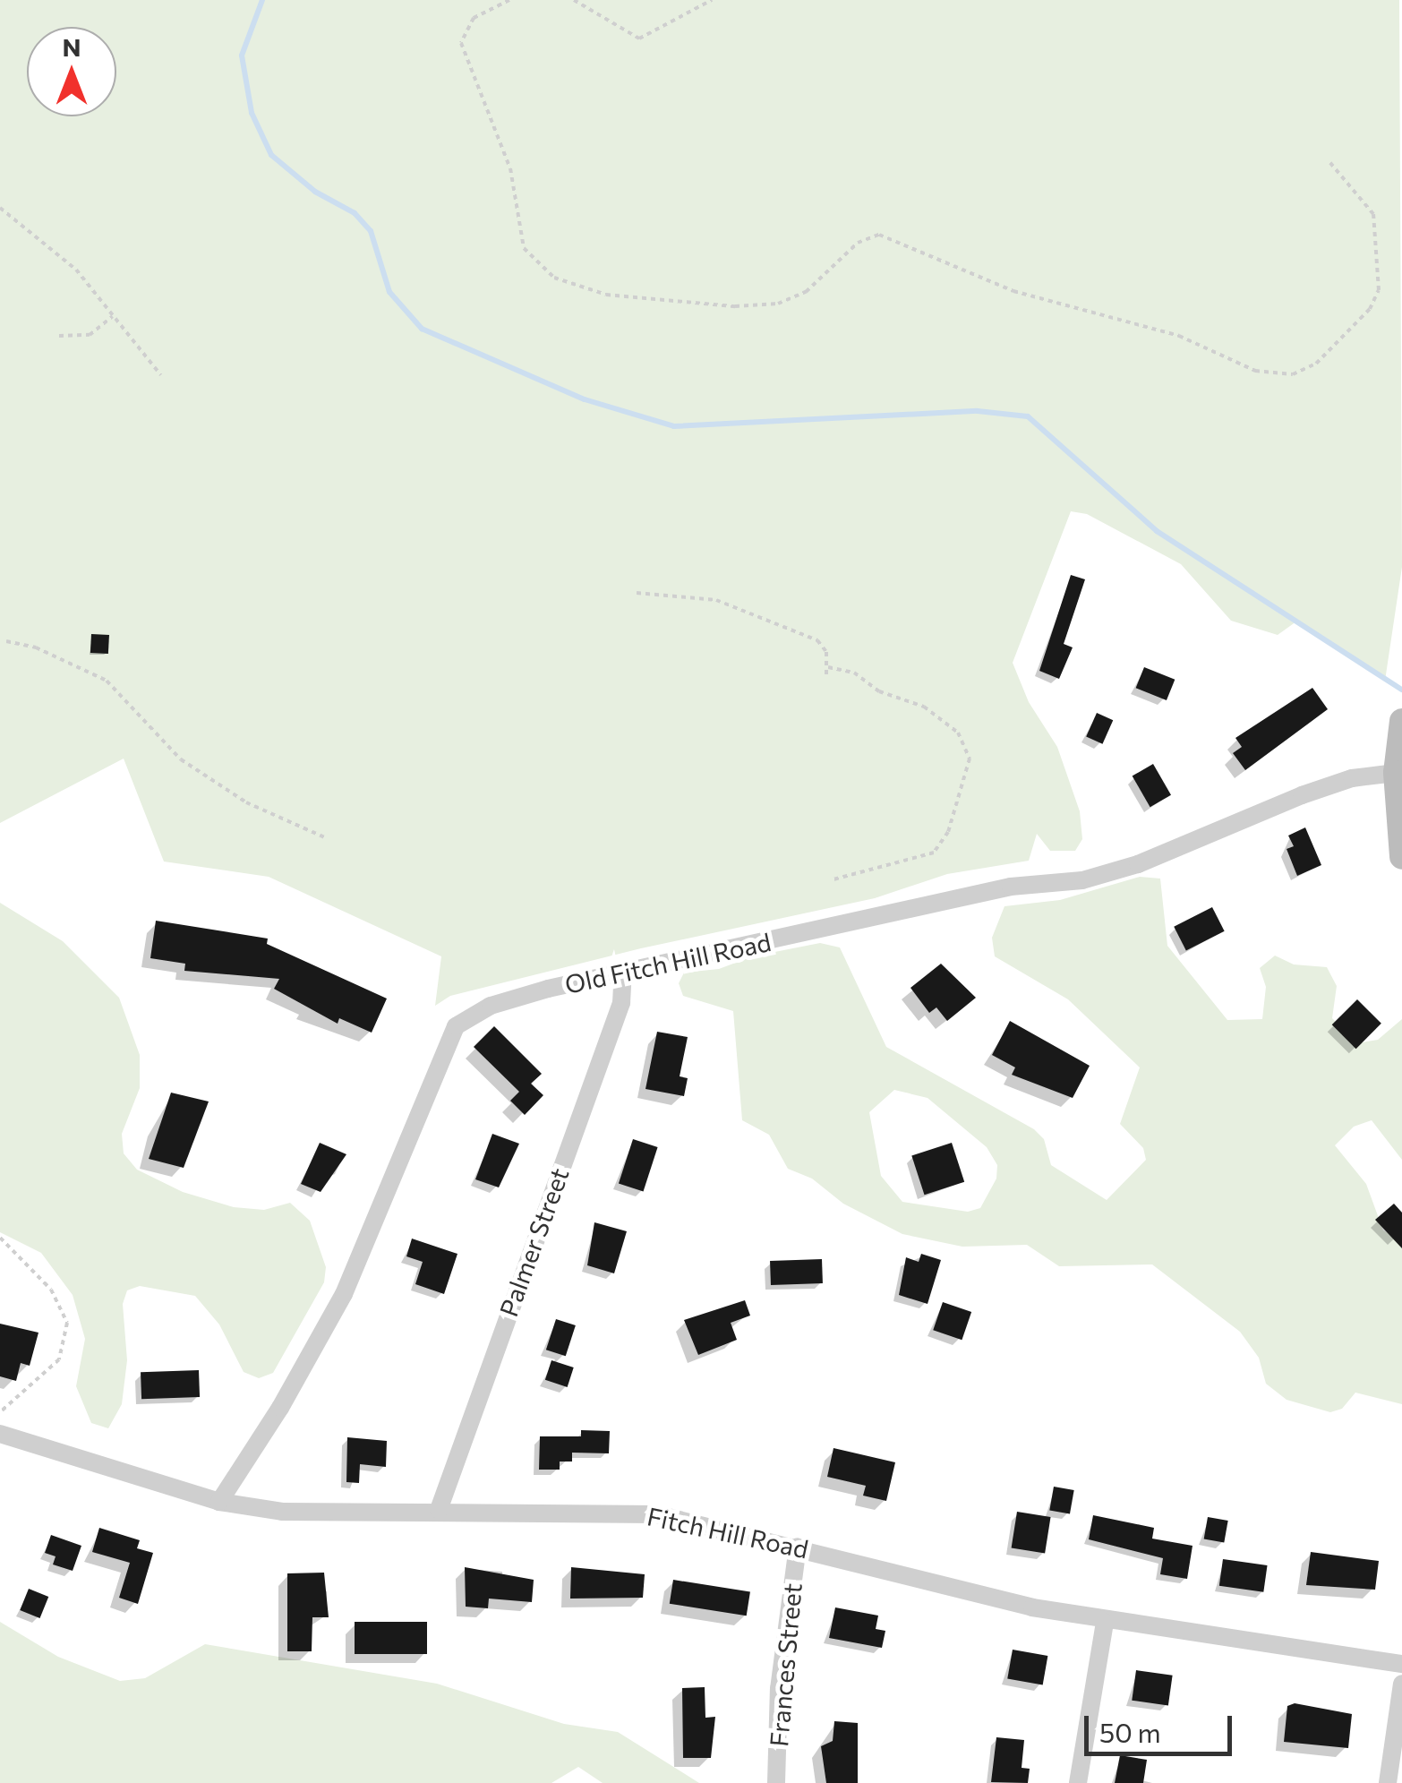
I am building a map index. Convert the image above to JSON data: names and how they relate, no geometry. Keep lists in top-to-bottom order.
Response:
{
  "streets": {
    "street": [
      "Old Fitch Hill Road",
      "Palmer Street",
      "Fitch Hill Road",
      "Frances Street"
    ]
  },
  "crossings": [
    ["Old Fitch Hill Road", "Palmer Street"],
    ["Old Fitch Hill Road", "Fitch Hill Road"],
    ["Palmer Street", "Fitch Hill Road"],
    ["Fitch Hill Road", "Frances Street"]
  ],
  "scale_bar": "50 m",
  "north": "top"
}
